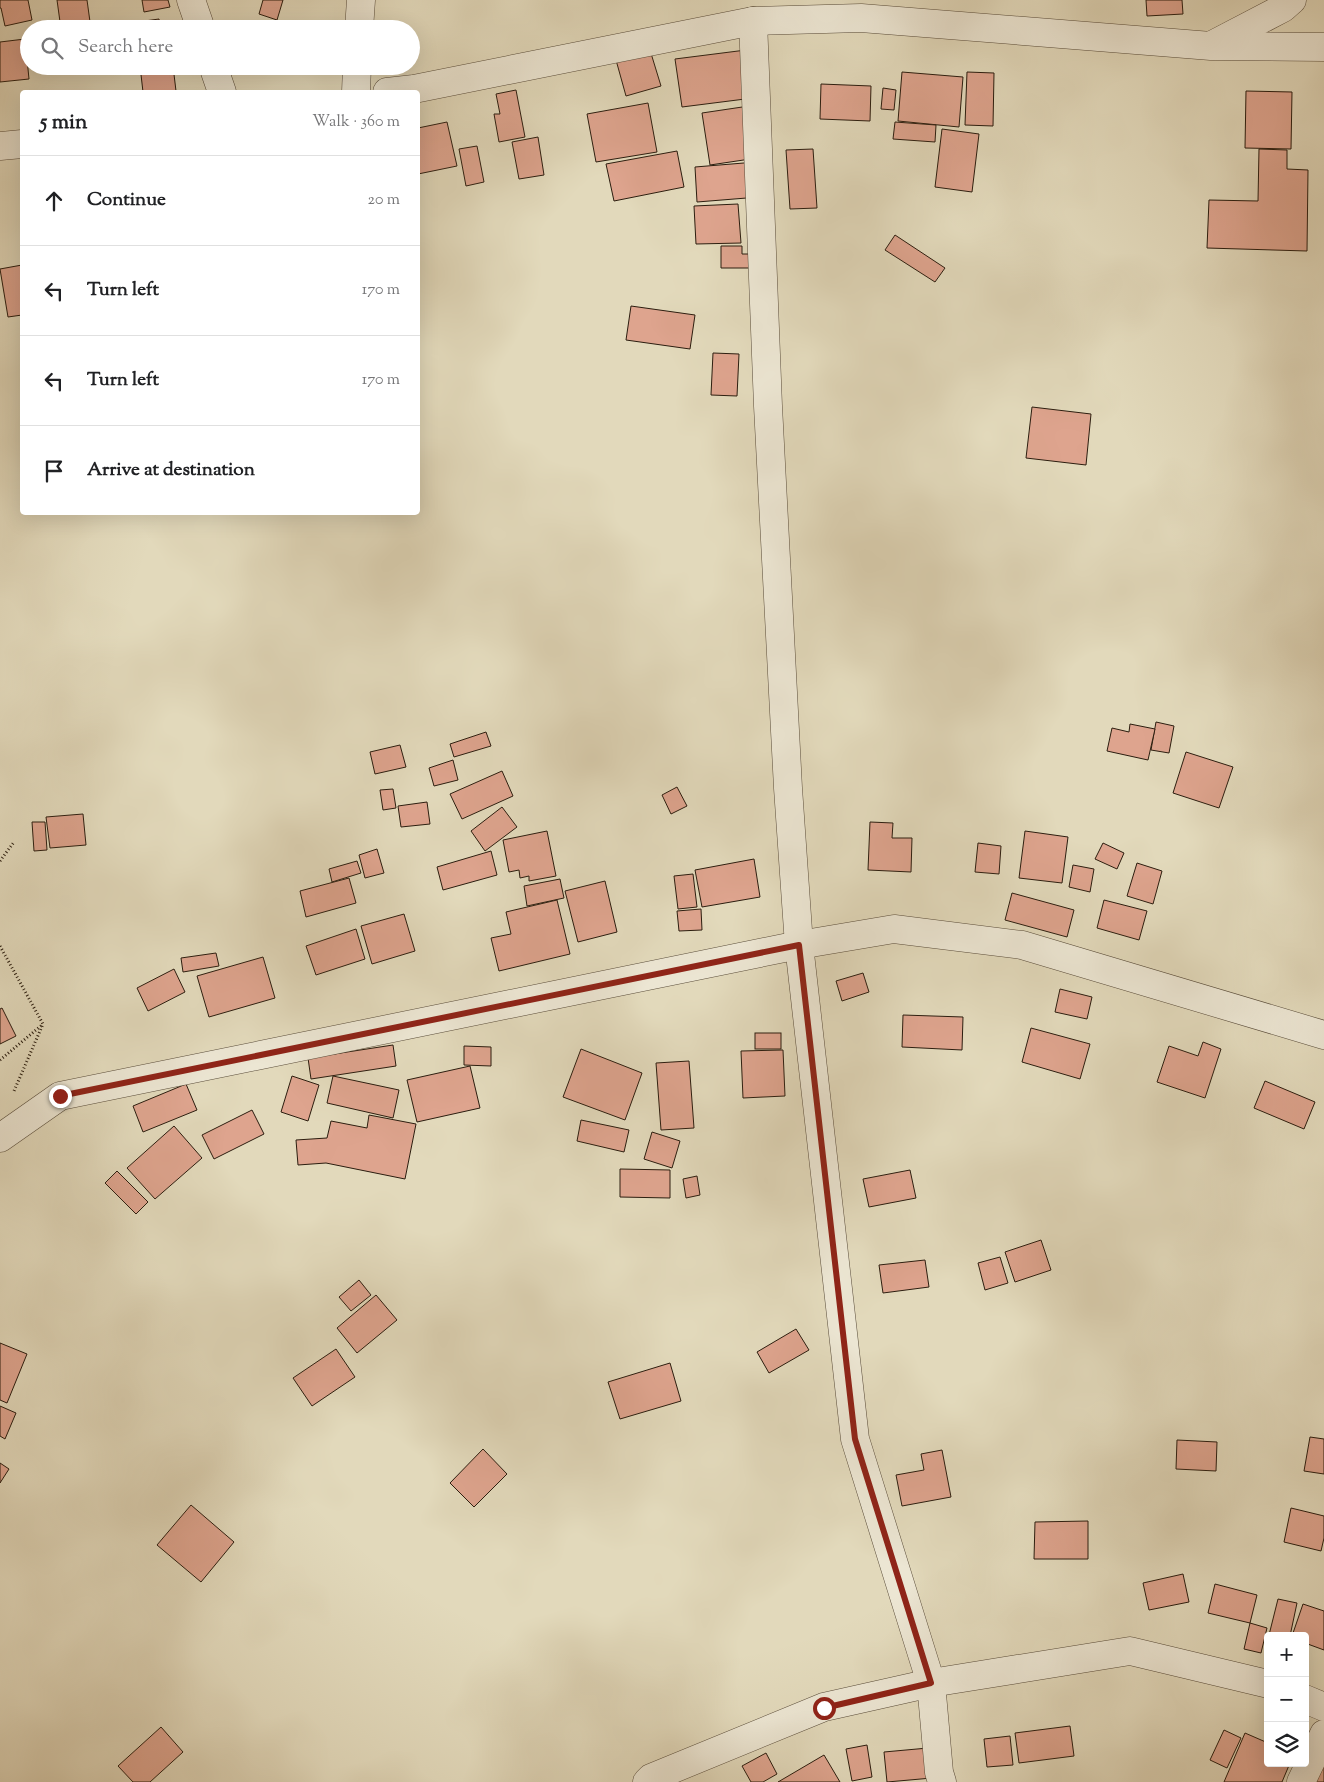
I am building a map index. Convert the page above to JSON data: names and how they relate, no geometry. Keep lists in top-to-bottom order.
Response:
{
  "page": {
    "search": "Search here",
    "heading": ["5 min", "Walk · 360 m"],
    "list": [
      ["Continue", "20 m"],
      ["Turn left", "170 m"],
      ["Turn left", "170 m"],
      "Arrive at destination"
    ],
    "map_buttons": ["+", "−"]
  }
}
